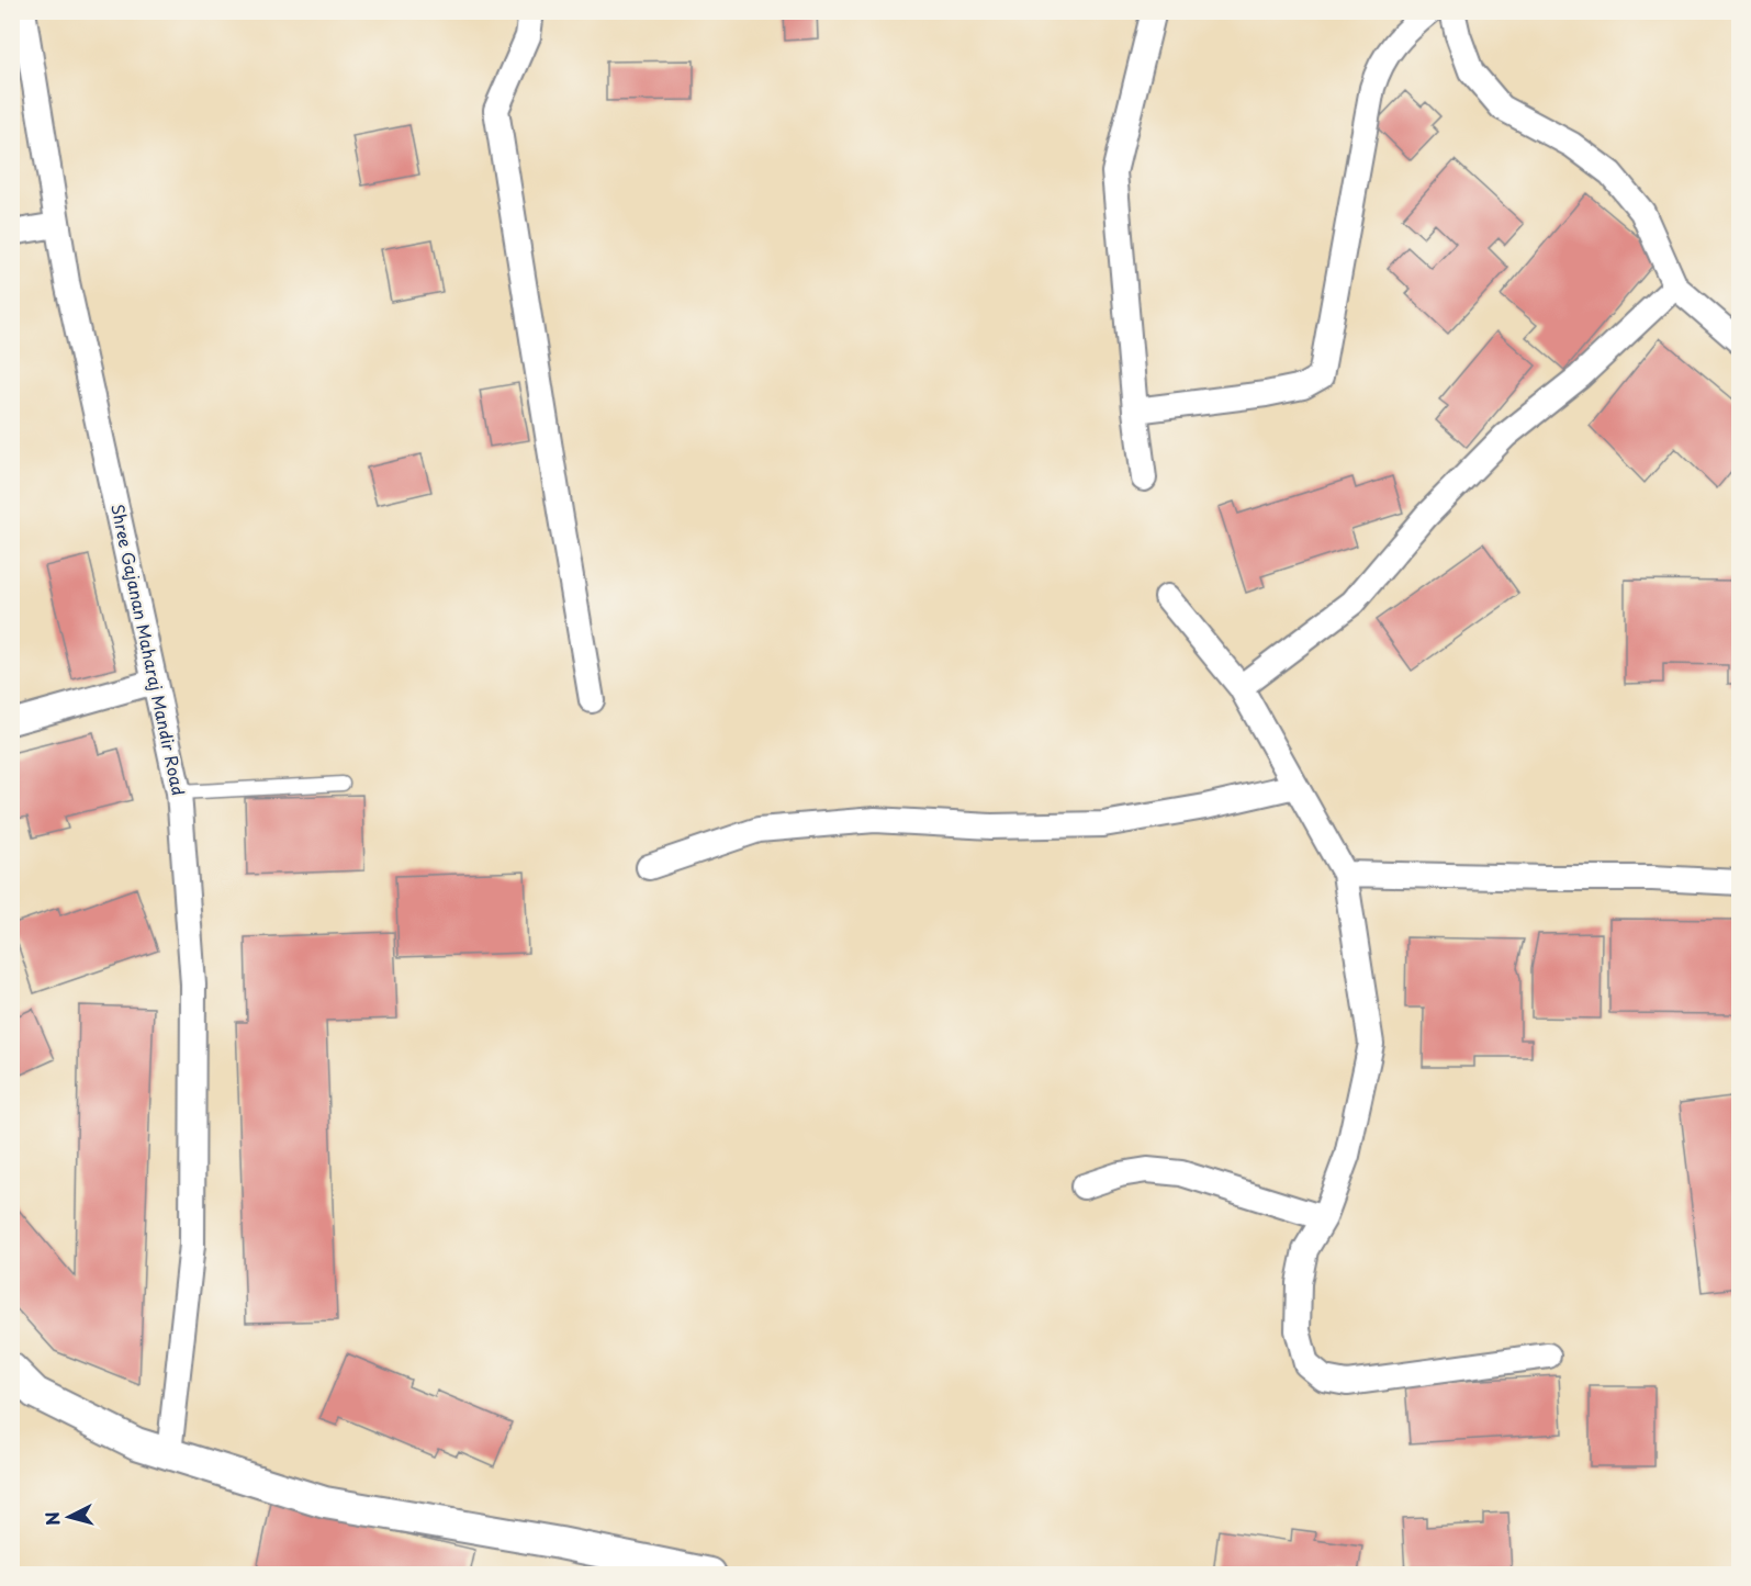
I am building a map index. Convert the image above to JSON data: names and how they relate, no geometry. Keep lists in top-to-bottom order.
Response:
{
  "streets": {
    "street": ["Shree Gajanan Maharaj Mandir Road"]
  },
  "north": "left"
}
